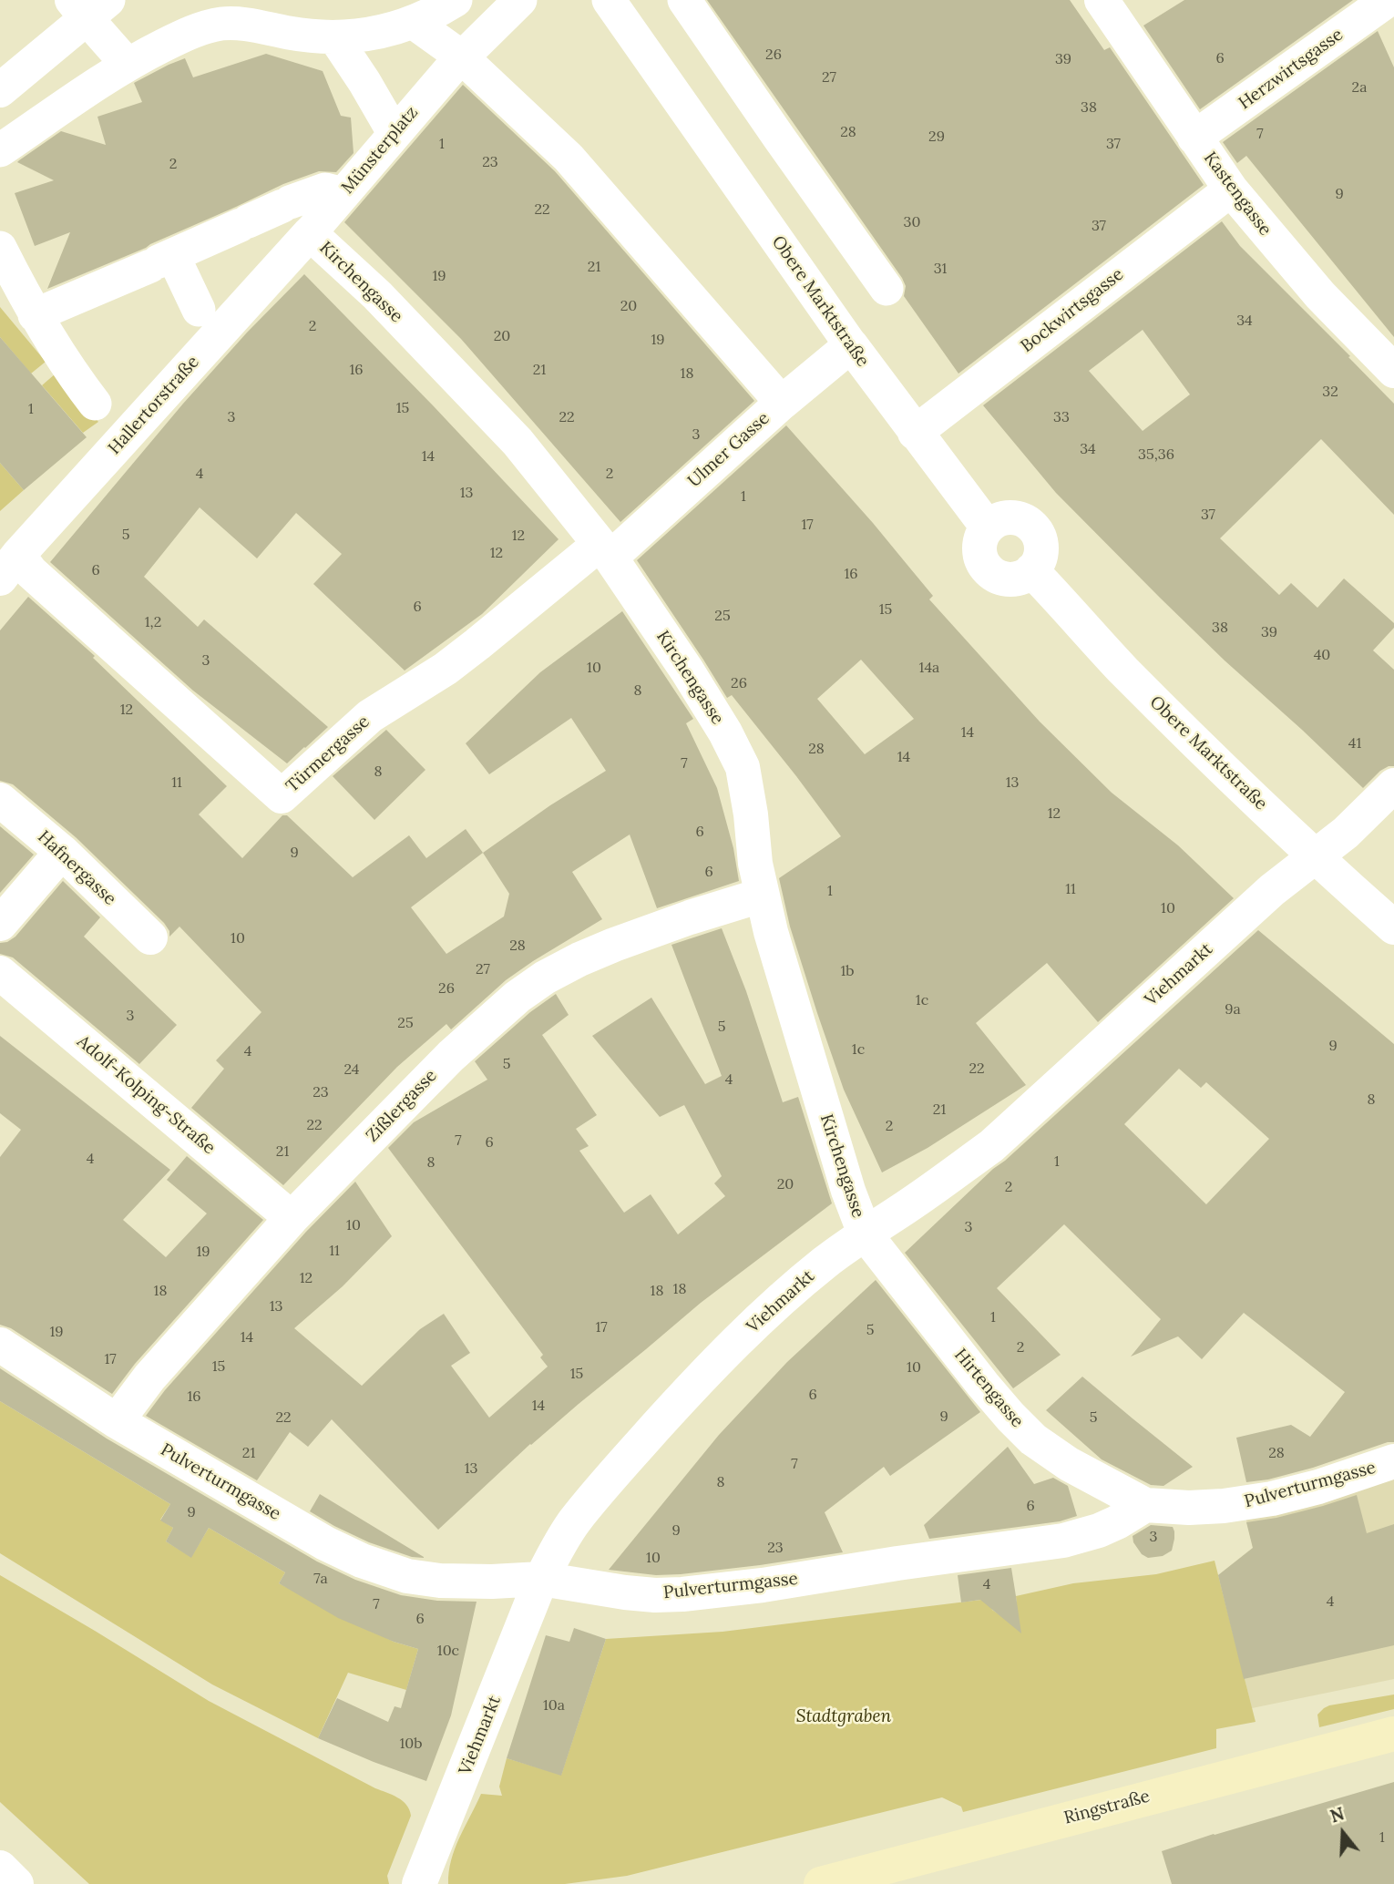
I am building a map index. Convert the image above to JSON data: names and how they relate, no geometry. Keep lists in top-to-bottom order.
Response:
{
  "streets": {
    "main road": ["Ringstraße"],
    "street": [
      "Herzwirtsgasse",
      "Münsterplatz",
      "Kastengasse",
      "Kirchengasse",
      "Obere Marktstraße",
      "Bockwirtsgasse",
      "Hallertorstraße",
      "Ulmer Gasse",
      "Türmergasse",
      "Hafnergasse",
      "Viehmarkt",
      "Adolf-Kolping-Straße",
      "Zißlergasse",
      "Hirtengasse",
      "Pulverturmgasse"
    ]
  },
  "crossings": [
    ["Herzwirtsgasse", "Kastengasse"],
    ["Münsterplatz", "Kirchengasse"],
    ["Münsterplatz", "Hallertorstraße"],
    ["Kastengasse", "Bockwirtsgasse"],
    ["Kirchengasse", "Hallertorstraße"],
    ["Kirchengasse", "Ulmer Gasse"],
    ["Kirchengasse", "Türmergasse"],
    ["Kirchengasse", "Viehmarkt"],
    ["Kirchengasse", "Zißlergasse"],
    ["Kirchengasse", "Hirtengasse"],
    ["Obere Marktstraße", "Bockwirtsgasse"],
    ["Obere Marktstraße", "Ulmer Gasse"],
    ["Obere Marktstraße", "Viehmarkt"],
    ["Hallertorstraße", "Türmergasse"],
    ["Ulmer Gasse", "Türmergasse"],
    ["Viehmarkt", "Hirtengasse"],
    ["Viehmarkt", "Pulverturmgasse"],
    ["Adolf-Kolping-Straße", "Zißlergasse"],
    ["Zißlergasse", "Pulverturmgasse"],
    ["Hirtengasse", "Pulverturmgasse"]
  ],
  "parks": ["Stadtgraben"],
  "house_numbers": [
    "26",
    "6",
    "39",
    "27",
    "2a",
    "38",
    "28",
    "7",
    "29",
    "1",
    "37",
    "23",
    "2",
    "9",
    "22",
    "30",
    "37",
    "21",
    "31",
    "19",
    "20",
    "34",
    "2",
    "20",
    "19",
    "16",
    "21",
    "18",
    "32",
    "15",
    "1",
    "3",
    "22",
    "33",
    "3",
    "34",
    "35,36",
    "14",
    "4",
    "2",
    "13",
    "1",
    "37",
    "17",
    "5",
    "12",
    "12",
    "6",
    "16",
    "6",
    "15",
    "25",
    "1,2",
    "38",
    "39",
    "40",
    "3",
    "10",
    "14a",
    "26",
    "8",
    "12",
    "14",
    "41",
    "28",
    "14",
    "7",
    "8",
    "11",
    "13",
    "12",
    "6",
    "9",
    "6",
    "11",
    "1",
    "10",
    "10",
    "28",
    "27",
    "1b",
    "26",
    "1c",
    "9a",
    "3",
    "25",
    "5",
    "9",
    "1c",
    "4",
    "5",
    "22",
    "24",
    "4",
    "23",
    "8",
    "21",
    "22",
    "2",
    "7",
    "6",
    "21",
    "4",
    "1",
    "8",
    "20",
    "2",
    "10",
    "3",
    "11",
    "19",
    "12",
    "18",
    "18",
    "18",
    "13",
    "1",
    "17",
    "5",
    "19",
    "14",
    "2",
    "17",
    "15",
    "10",
    "15",
    "6",
    "16",
    "14",
    "9",
    "22",
    "5",
    "21",
    "28",
    "7",
    "13",
    "8",
    "6",
    "9",
    "9",
    "3",
    "23",
    "10",
    "7a",
    "4",
    "4",
    "7",
    "6",
    "10c",
    "10a",
    "10b",
    "1"
  ],
  "north": "top"
}
